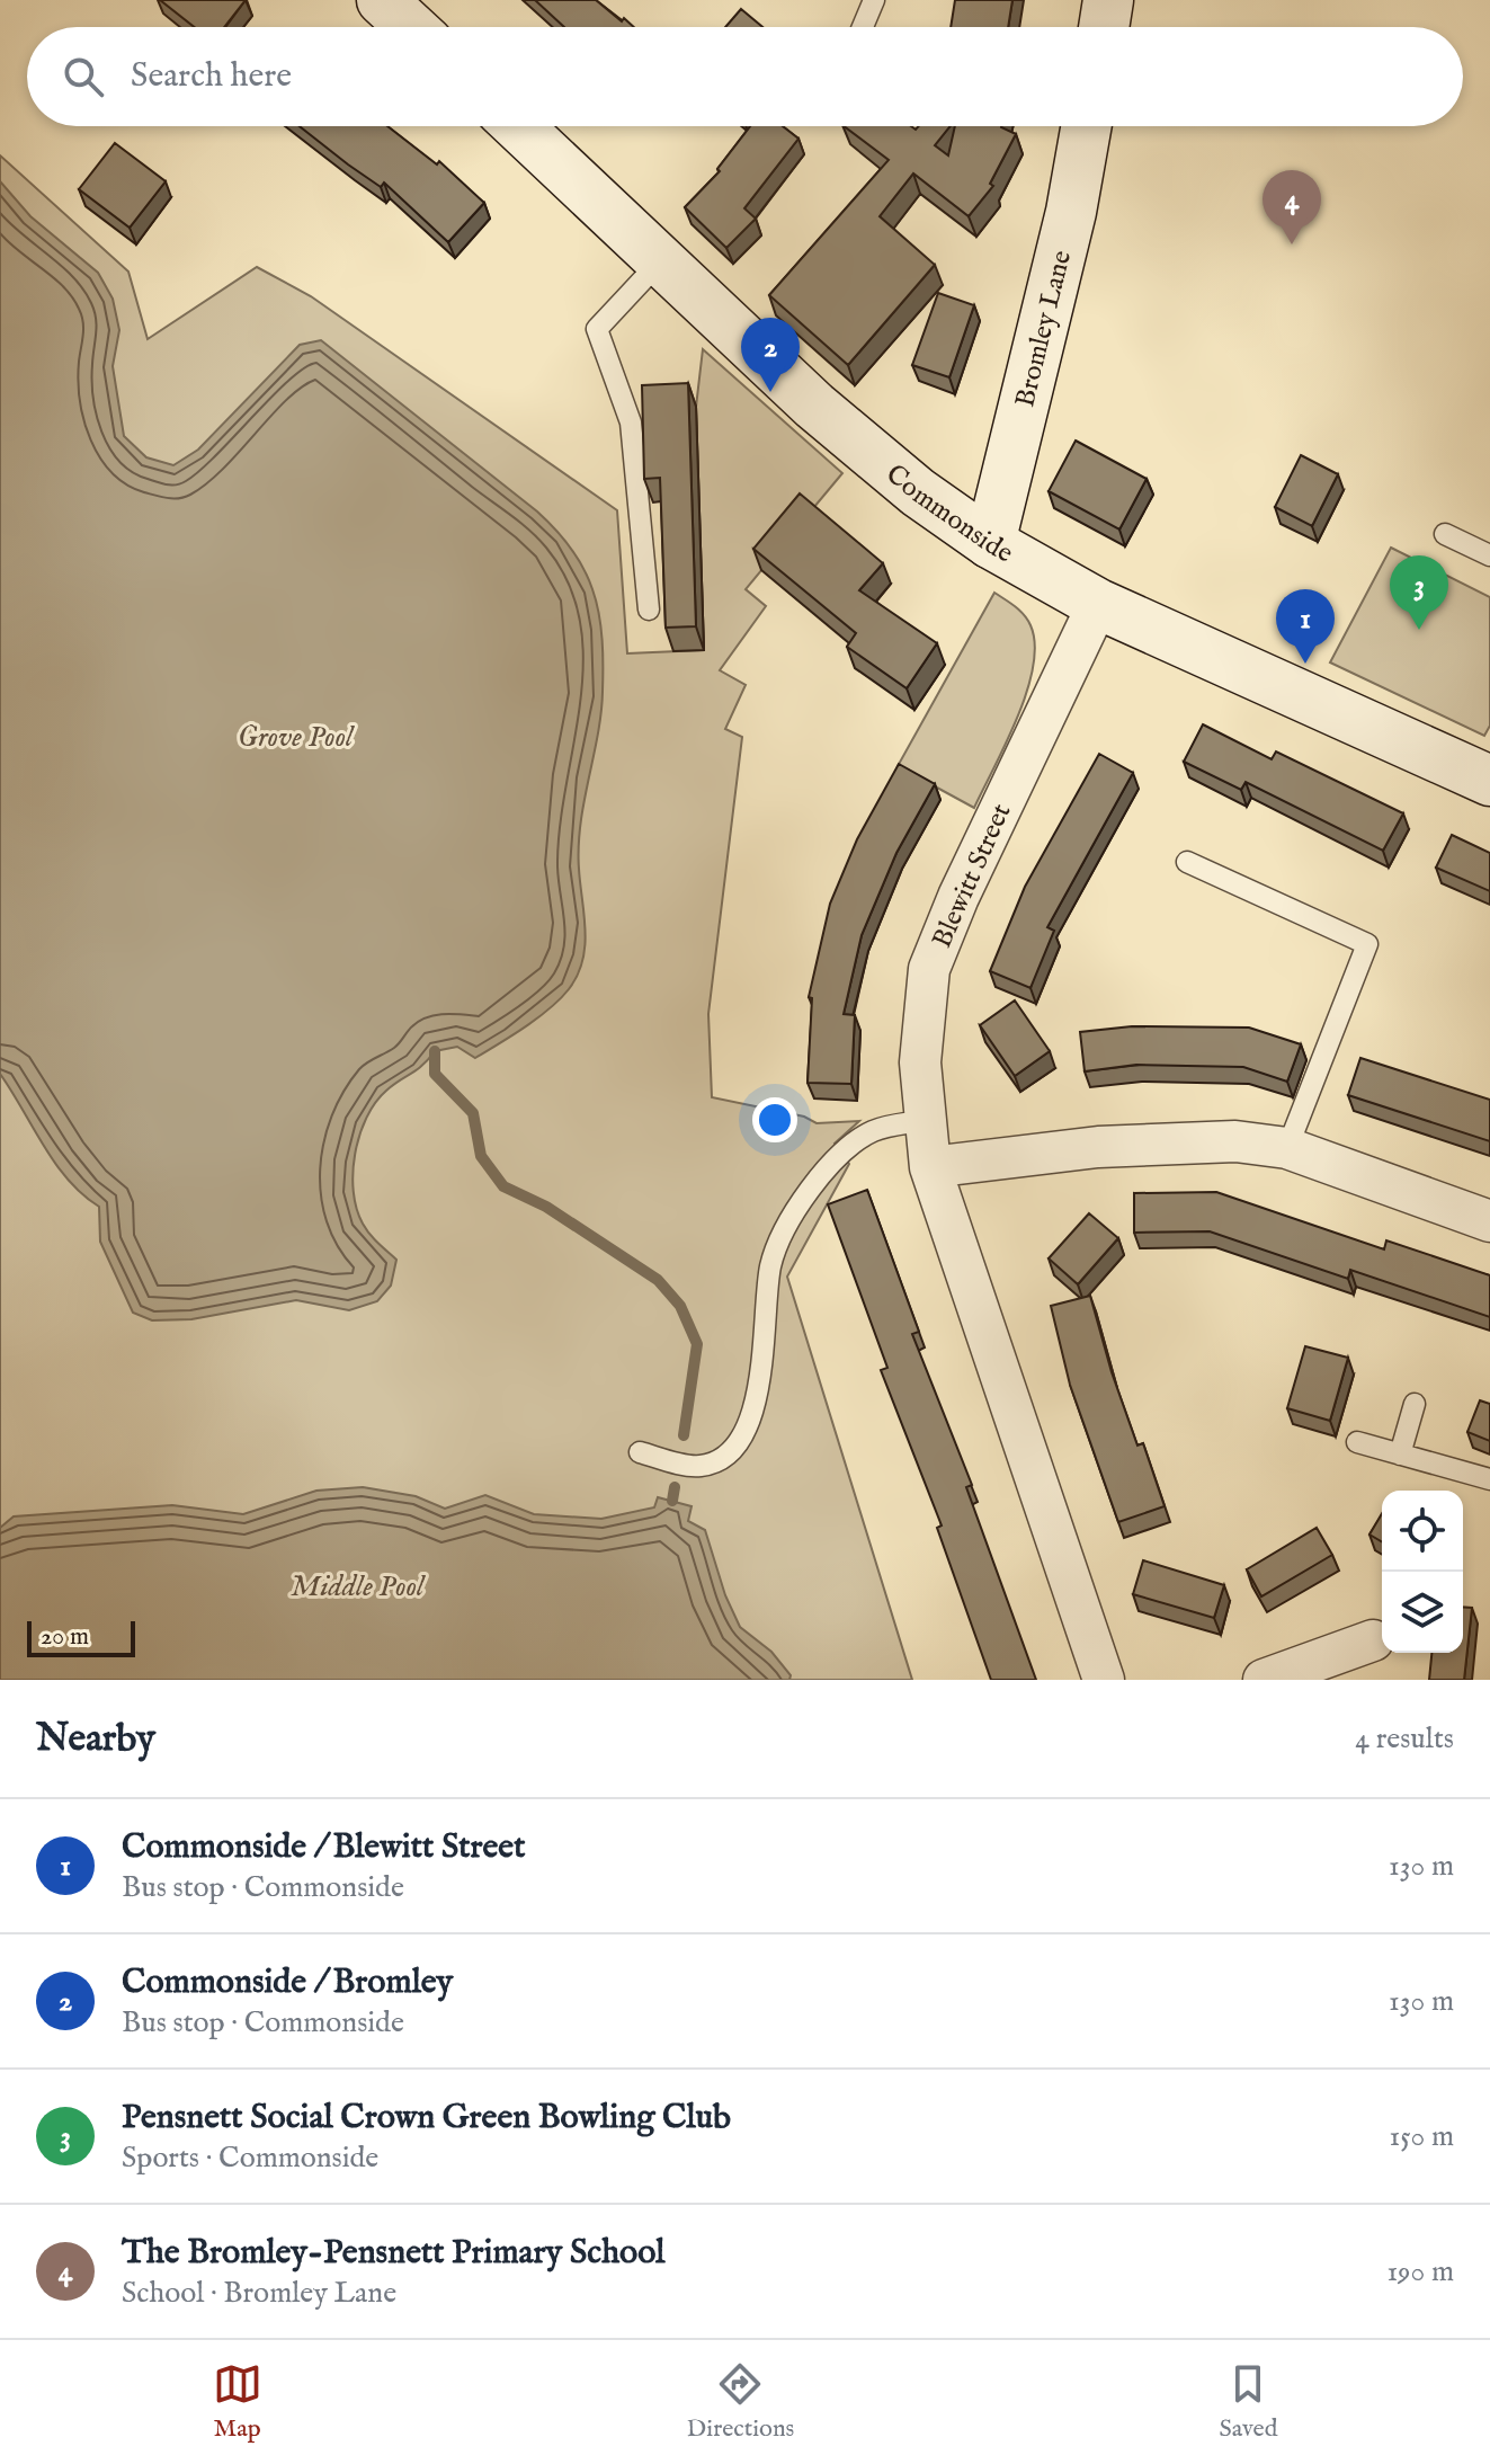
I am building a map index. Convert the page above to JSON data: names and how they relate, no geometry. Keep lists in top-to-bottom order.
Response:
{
  "streets": {
    "main road": ["Bromley Lane", "Commonside"],
    "street": ["Blewitt Street"]
  },
  "crossings": [
    ["Bromley Lane", "Commonside"],
    ["Commonside", "Blewitt Street"]
  ],
  "water": ["Grove Pool", "Middle Pool"],
  "scale_bar": "20 m",
  "page": {
    "search": "Search here",
    "pins": [
      "4",
      "2",
      "3",
      "1"
    ],
    "scale": "20 m",
    "heading": ["Nearby", "4 results"],
    "list": [
      {
        "mark": "1",
        "name": "Commonside / Blewitt Street",
        "note": "Bus stop · Commonside",
        "value": "130 m"
      },
      {
        "mark": "2",
        "name": "Commonside / Bromley",
        "note": "Bus stop · Commonside",
        "value": "130 m"
      },
      {
        "mark": "3",
        "name": "Pensnett Social Crown Green Bowling Club",
        "note": "Sports · Commonside",
        "value": "150 m"
      },
      {
        "mark": "4",
        "name": "The Bromley-Pensnett Primary School",
        "note": "School · Bromley Lane",
        "value": "190 m"
      }
    ],
    "nav": ["Map", "Directions", "Saved"]
  }
}
